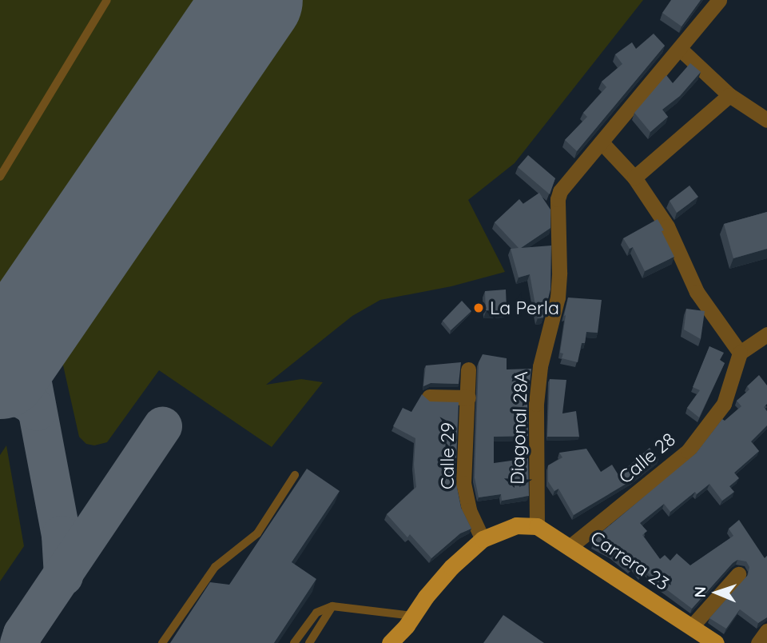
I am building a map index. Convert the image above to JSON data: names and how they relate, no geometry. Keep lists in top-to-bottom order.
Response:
{
  "streets": {
    "main road": ["Carrera 23"],
    "street": ["Diagonal 28A", "Calle 29", "Calle 28"]
  },
  "crossings": [
    ["Diagonal 28A", "Carrera 23"],
    ["Calle 29", "Carrera 23"],
    ["Calle 28", "Carrera 23"]
  ],
  "places": ["La Perla"],
  "north": "left"
}
